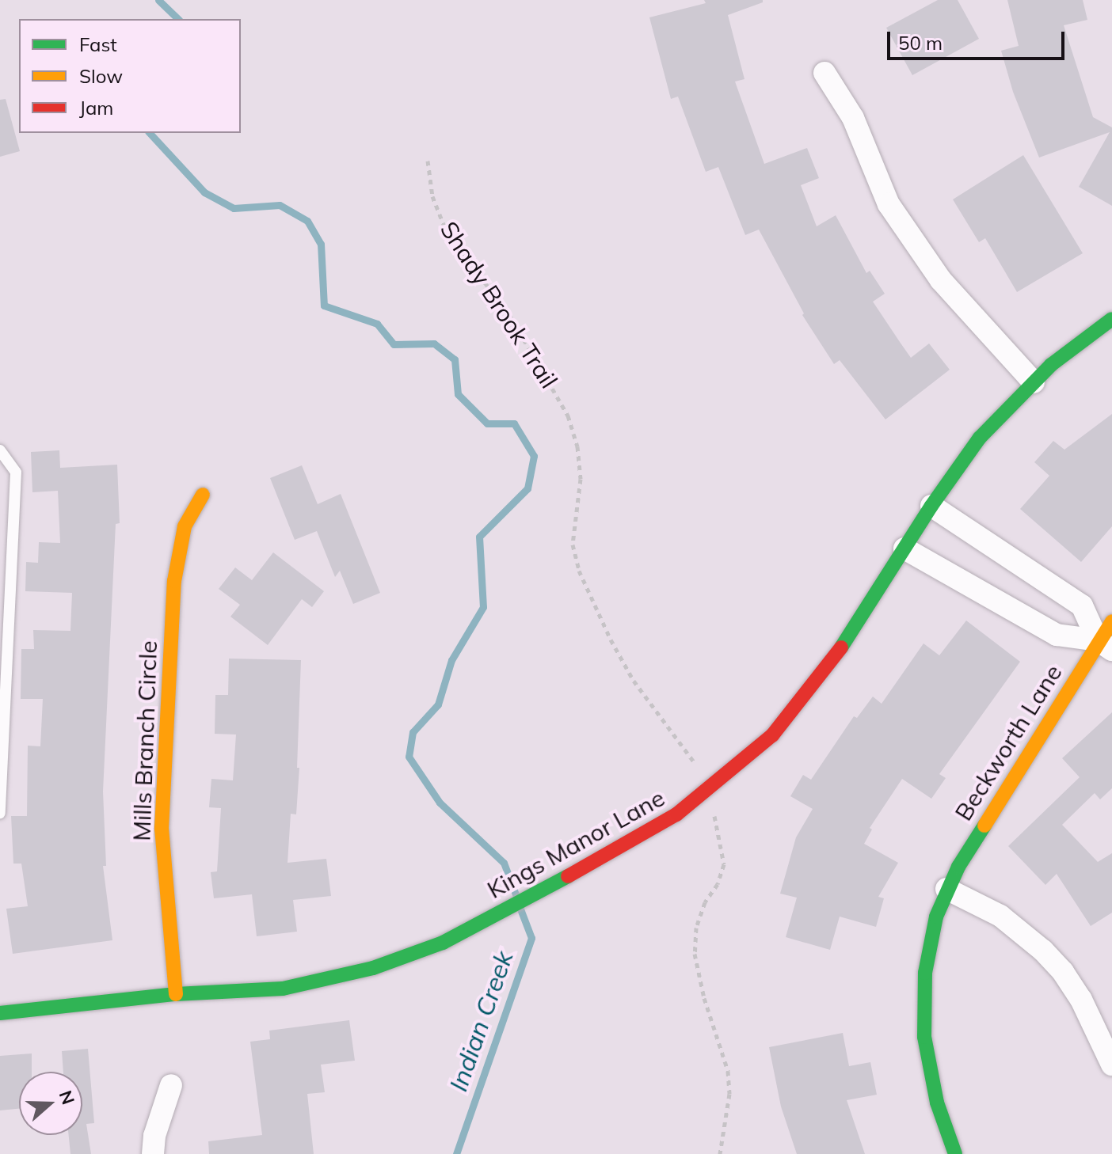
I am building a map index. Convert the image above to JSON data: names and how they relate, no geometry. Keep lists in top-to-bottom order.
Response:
{
  "streets": {
    "street": ["Mills Branch Circle", "Beckworth Lane", "Kings Manor Lane"],
    "path": ["Shady Brook Trail"]
  },
  "crossings": [
    ["Shady Brook Trail", "Kings Manor Lane"],
    ["Mills Branch Circle", "Kings Manor Lane"]
  ],
  "water": ["Indian Creek"],
  "legend": ["Fast", "Slow", "Jam"],
  "scale_bar": "50 m",
  "north": "right"
}
